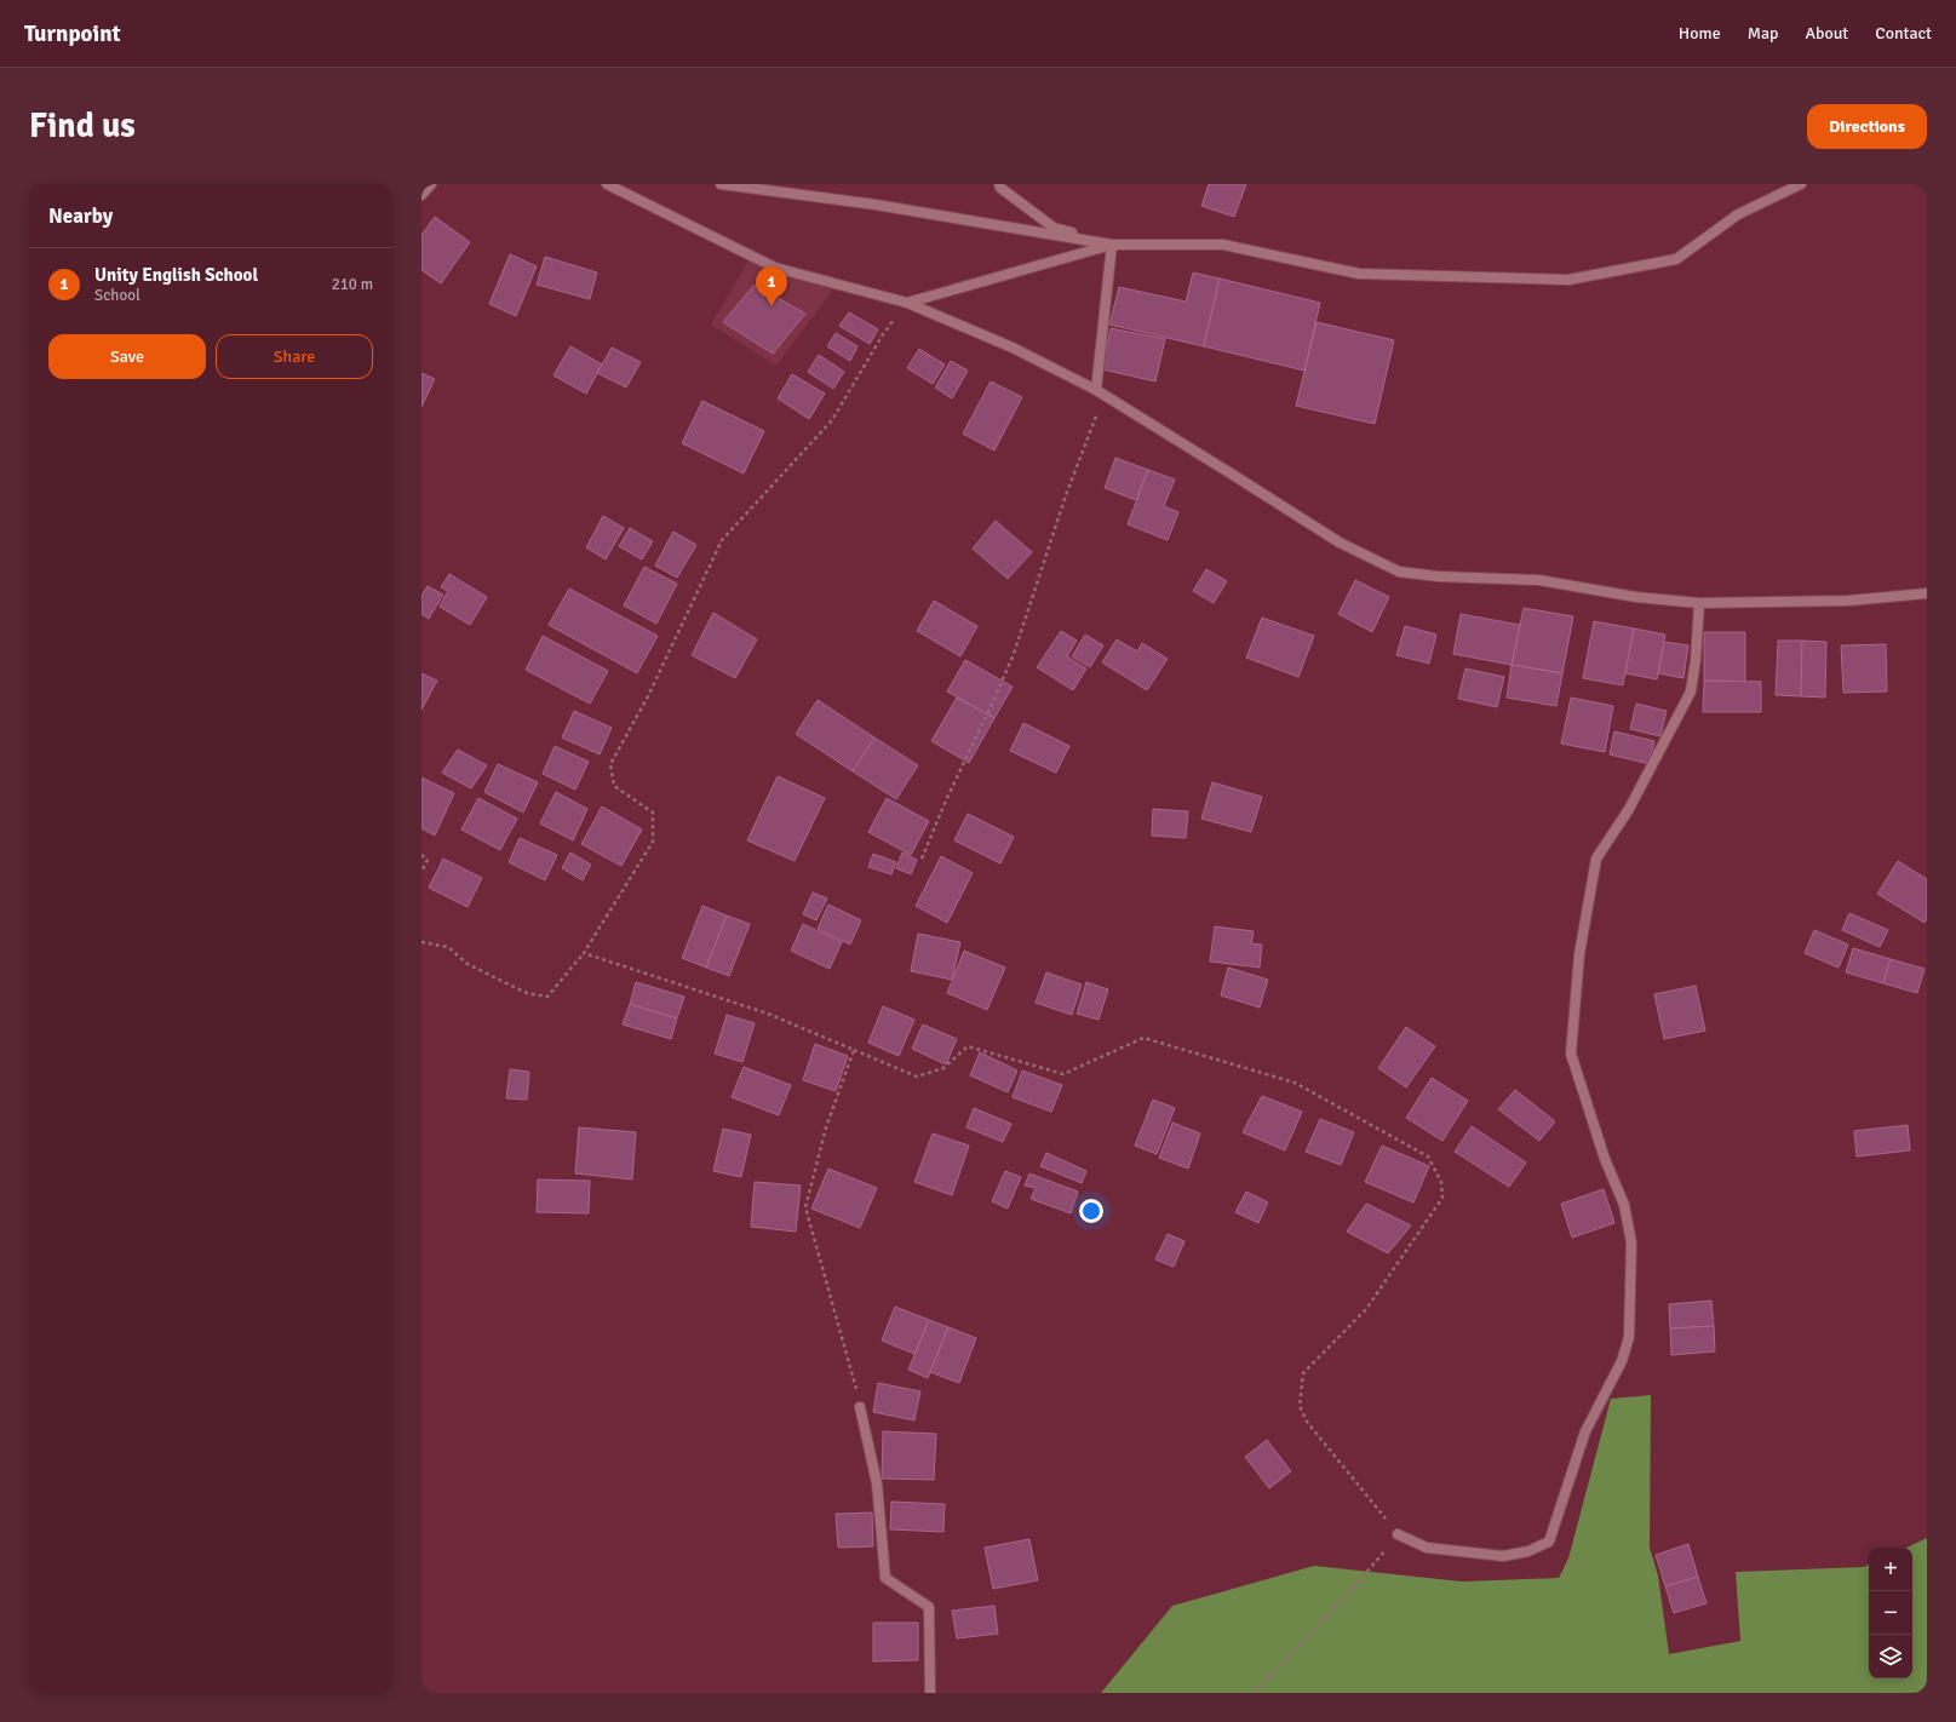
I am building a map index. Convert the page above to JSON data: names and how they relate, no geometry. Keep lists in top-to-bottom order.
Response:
{
  "page": {
    "header": "Turnpoint",
    "nav": [
      "Home",
      "Map",
      "About",
      "Contact"
    ],
    "buttons": [
      "Directions",
      ["Save", "Share"]
    ],
    "title": "Find us",
    "heading": "Nearby",
    "list": [
      {
        "mark": "1",
        "name": "Unity English School",
        "note": "School",
        "value": "210 m"
      }
    ],
    "pins": "1",
    "map_buttons": ["+", "−"]
  }
}
